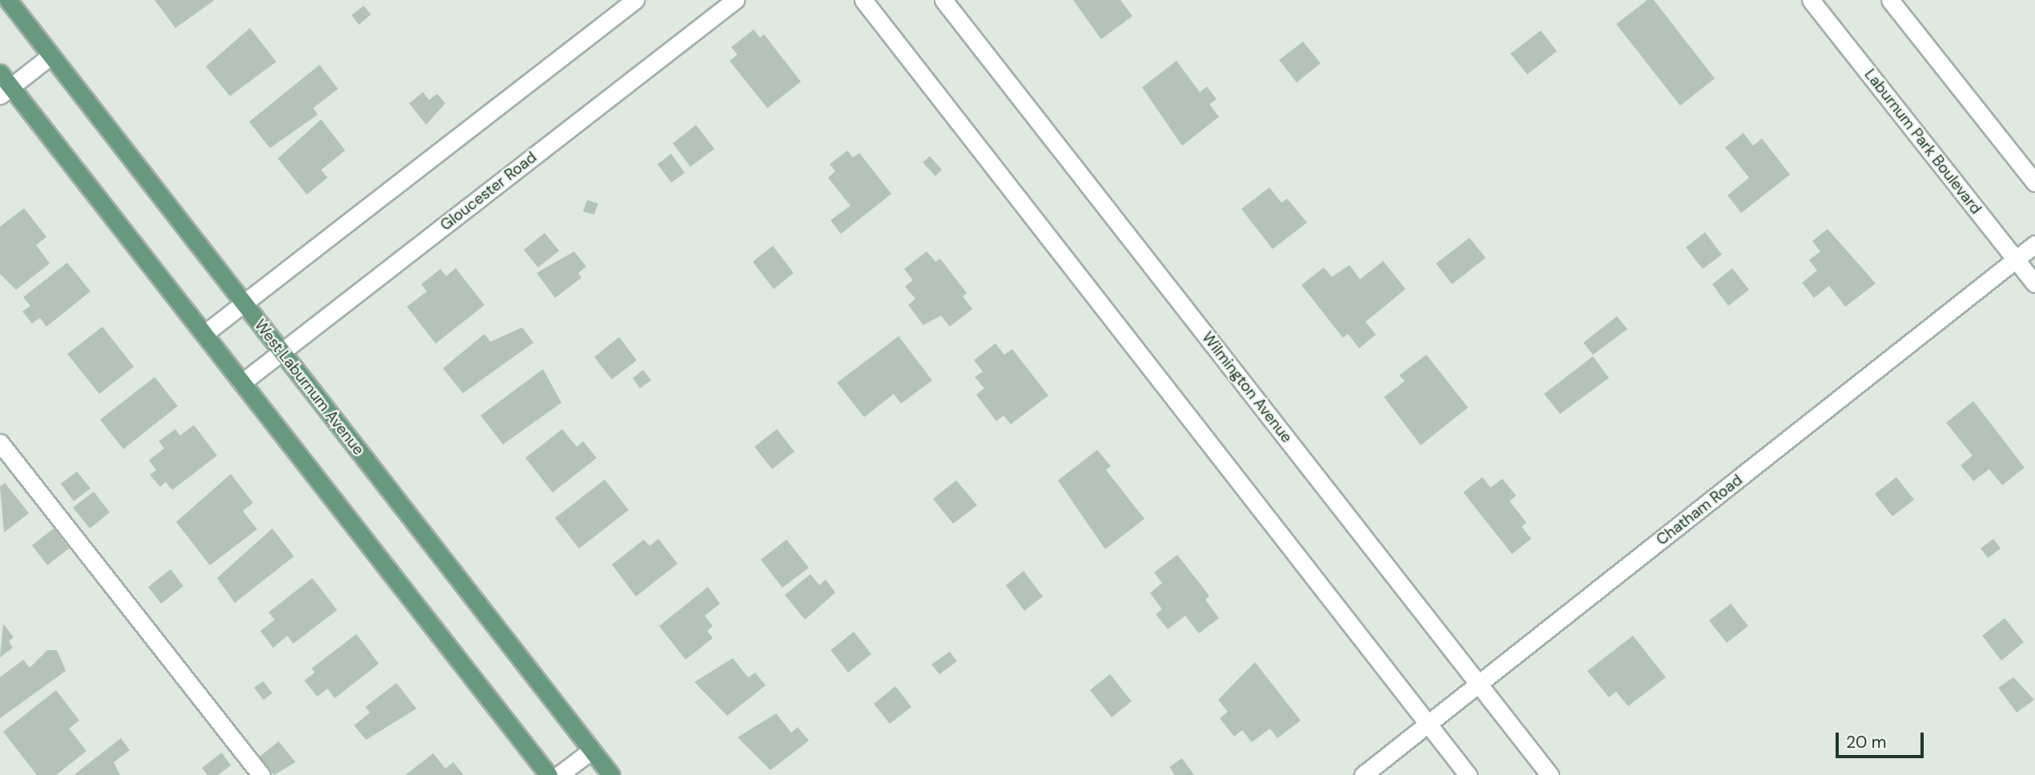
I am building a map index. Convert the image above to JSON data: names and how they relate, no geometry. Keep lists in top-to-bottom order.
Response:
{
  "streets": {
    "main road": ["West Laburnum Avenue"],
    "street": [
      "Laburnum Park Boulevard",
      "Gloucester Road",
      "Wilmington Avenue",
      "Chatham Road"
    ]
  },
  "crossings": [
    ["Laburnum Park Boulevard", "Chatham Road"],
    ["Gloucester Road", "West Laburnum Avenue"],
    ["Wilmington Avenue", "Chatham Road"]
  ],
  "scale_bar": "20 m"
}
